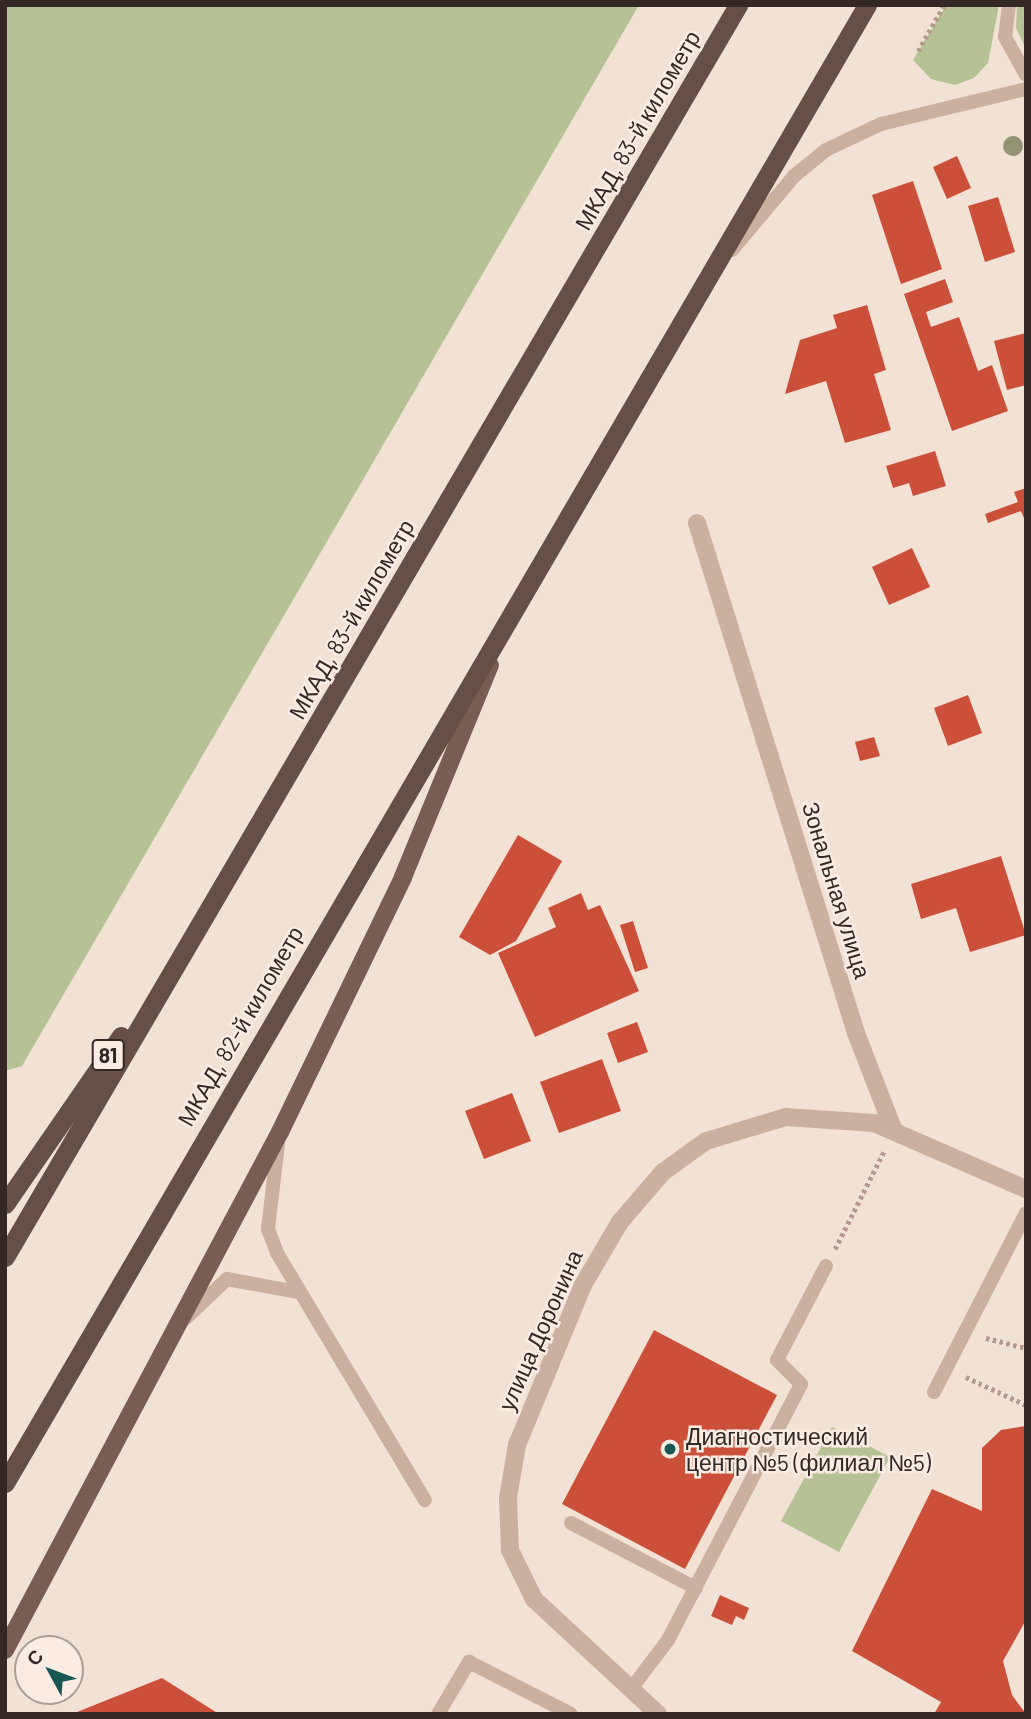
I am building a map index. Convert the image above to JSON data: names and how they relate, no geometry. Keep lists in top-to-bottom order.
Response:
{
  "streets": {
    "highway": ["МКАД, 83-й километр", "МКАД, 82-й километр", "81"],
    "street": ["Зональная улица", "улица Доронина"]
  },
  "crossings": [
    ["МКАД, 83-й километр", "81"],
    ["Зональная улица", "улица Доронина"]
  ],
  "places": ["Диагностический центр №5 (филиал №5)"],
  "north": "top left"
}
